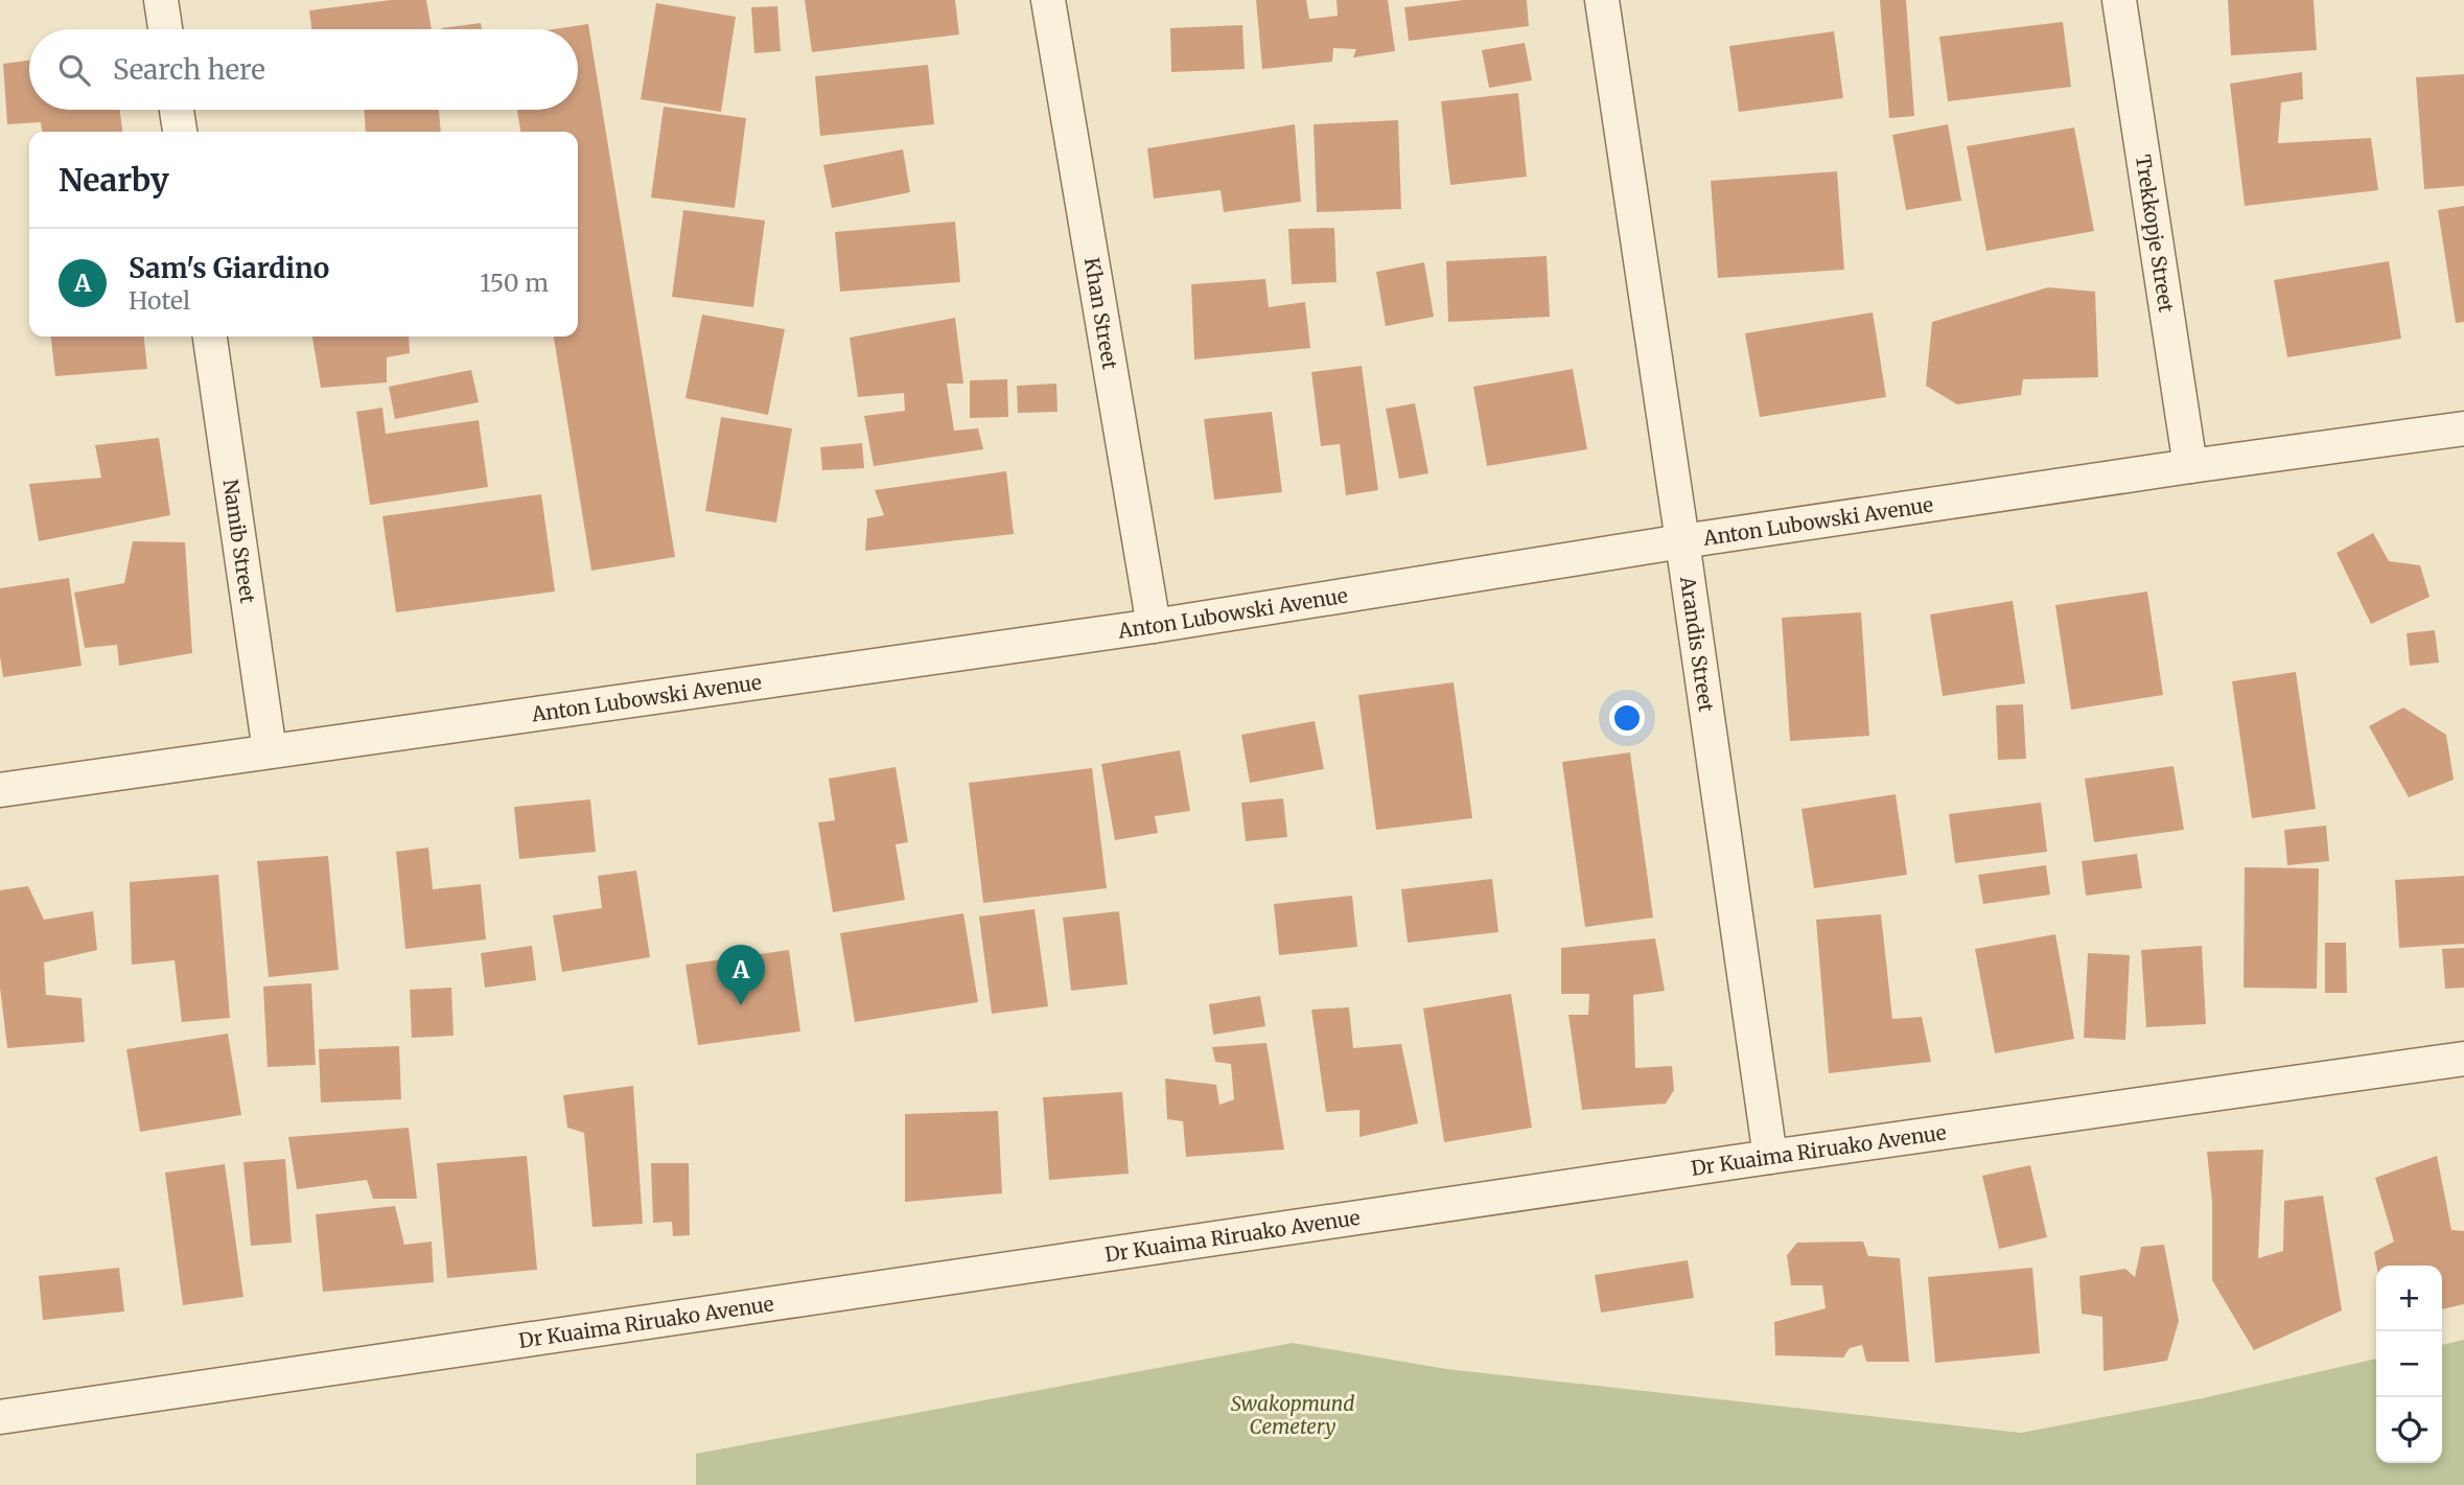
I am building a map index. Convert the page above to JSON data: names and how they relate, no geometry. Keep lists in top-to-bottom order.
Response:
{
  "streets": {
    "street": [
      "Trekkopje Street",
      "Khan Street",
      "Anton Lubowski Avenue",
      "Namib Street",
      "Arandis Street",
      "Dr Kuaima Riruako Avenue"
    ]
  },
  "crossings": [
    ["Trekkopje Street", "Anton Lubowski Avenue"],
    ["Khan Street", "Anton Lubowski Avenue"],
    ["Anton Lubowski Avenue", "Namib Street"],
    ["Anton Lubowski Avenue", "Arandis Street"],
    ["Arandis Street", "Dr Kuaima Riruako Avenue"]
  ],
  "parks": ["Swakopmund Cemetery"],
  "page": {
    "search": "Search here",
    "heading": "Nearby",
    "list": [
      {
        "mark": "A",
        "name": "Sam's Giardino",
        "note": "Hotel",
        "value": "150 m"
      }
    ],
    "pins": "A",
    "map_buttons": ["+", "−"]
  }
}
